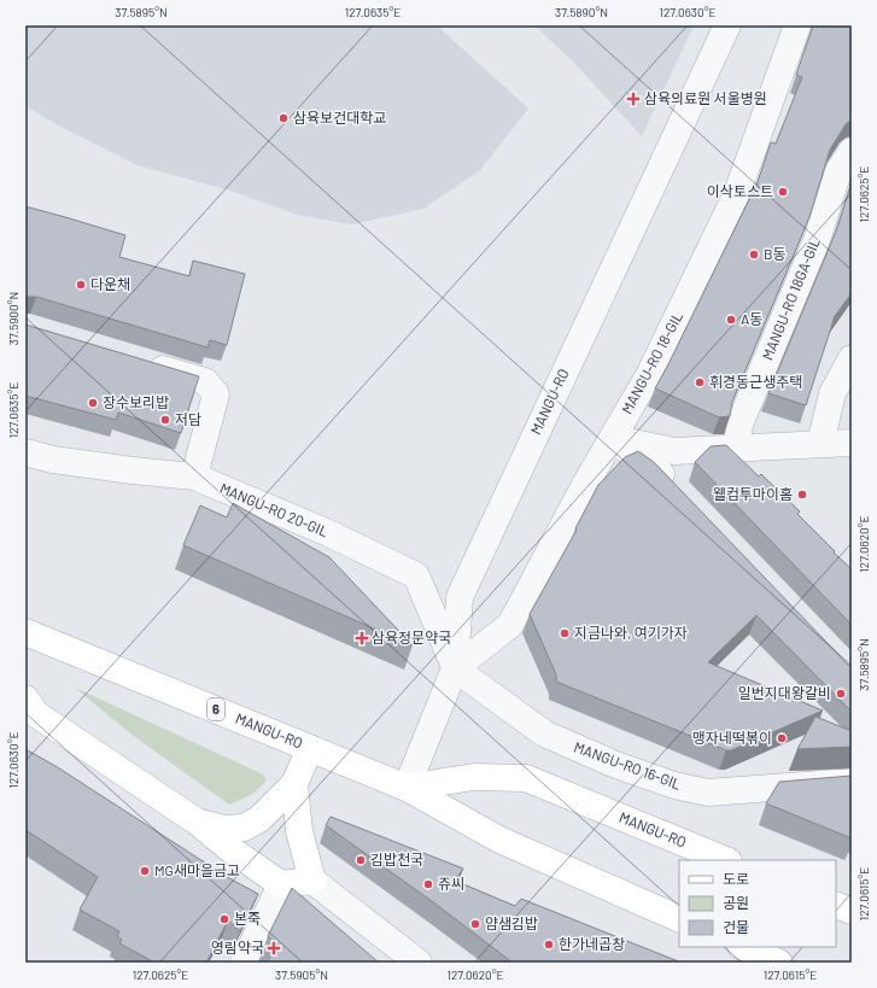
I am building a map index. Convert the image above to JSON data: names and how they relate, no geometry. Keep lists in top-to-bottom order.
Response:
{
  "streets": {
    "main road": ["MANGU-RO", "6"],
    "street": [
      "MANGU-RO 18GA-GIL",
      "MANGU-RO 18-GIL",
      "MANGU-RO 20-GIL",
      "MANGU-RO 16-GIL"
    ]
  },
  "crossings": [
    ["MANGU-RO 18-GIL", "MANGU-RO"],
    ["MANGU-RO 18-GIL", "MANGU-RO 20-GIL"],
    ["MANGU-RO 18-GIL", "MANGU-RO 16-GIL"],
    ["MANGU-RO", "MANGU-RO 20-GIL"],
    ["MANGU-RO", "MANGU-RO 16-GIL"],
    ["MANGU-RO 20-GIL", "MANGU-RO 16-GIL"]
  ],
  "places": {
    "health": ["삼육의료원 서울병원", "삼육정문약국", "영림약국"],
    "other": [
      "삼육보건대학교",
      "이삭토스트",
      "B동",
      "다운채",
      "A동",
      "휘경동근생주택",
      "장수보리밥",
      "저담",
      "웰컴투마이홈",
      "지금나와, 여기가자",
      "일번지대왕갈비",
      "맹자네떡볶이",
      "김밥천국",
      "MG새마을금고",
      "쥬씨",
      "본죽",
      "얌샘김밥",
      "한가네곱창"
    ]
  },
  "legend": ["도로", "공원", "건물"],
  "coordinates": [
    "37.5895°N",
    "127.0635°E",
    "37.5890°N",
    "127.0630°E",
    "127.0625°E",
    "37.5900°N",
    "127.0620°E",
    "127.0615°E",
    "37.5905°N"
  ]
}
